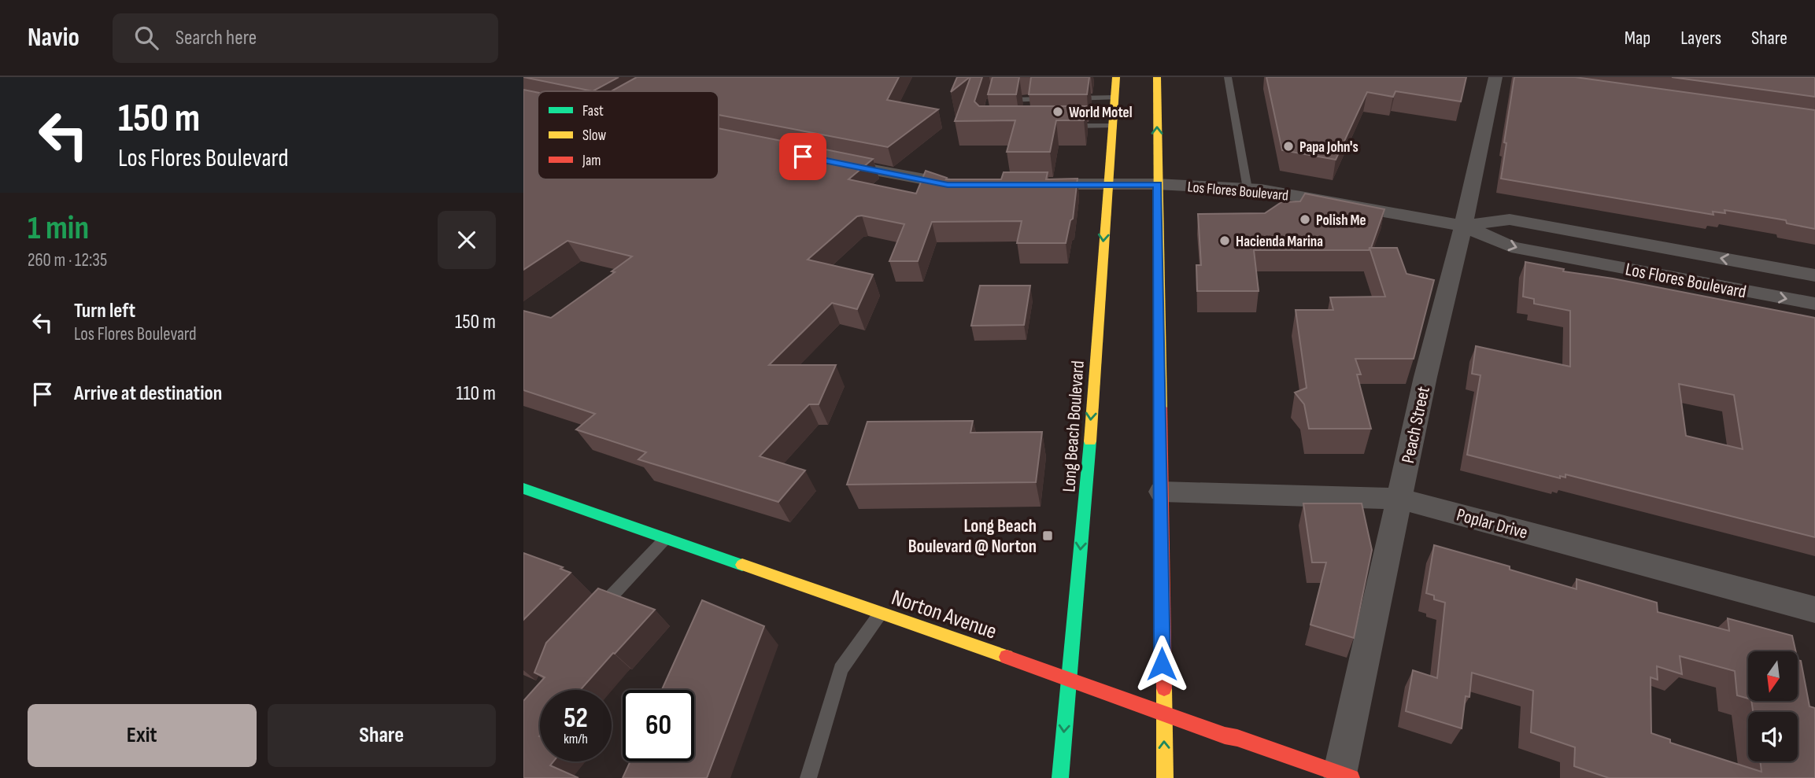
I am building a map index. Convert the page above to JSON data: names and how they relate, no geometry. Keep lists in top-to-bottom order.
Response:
{
  "streets": {
    "main road": ["Long Beach Boulevard", "Norton Avenue"],
    "street": ["Los Flores Boulevard", "Peach Street", "Poplar Drive"]
  },
  "crossings": [
    ["Los Flores Boulevard", "Peach Street"],
    ["Los Flores Boulevard", "Long Beach Boulevard"],
    ["Peach Street", "Poplar Drive"],
    ["Peach Street", "Norton Avenue"],
    ["Long Beach Boulevard", "Norton Avenue"]
  ],
  "places": {
    "other": [
      "World Motel",
      "Papa John's",
      "Polish Me",
      "Hacienda Marina"
    ],
    "transit": ["Long Beach Boulevard @ Norton"]
  },
  "legend": ["Fast", "Slow", "Jam"],
  "north": "bottom",
  "page": {
    "header": "Navio",
    "search": "Search here",
    "nav": ["Map", "Layers", "Share"],
    "turn": ["150 m", "Los Flores Boulevard"],
    "heading": ["1 min", "260 m · 12:35"],
    "list": [
      {
        "name": "Turn left",
        "note": "Los Flores Boulevard",
        "value": "150 m"
      },
      {
        "name": "Arrive at destination",
        "value": "110 m"
      }
    ],
    "speed": "52 km/h",
    "limit": "60",
    "buttons": ["Exit", "Share"]
  }
}
